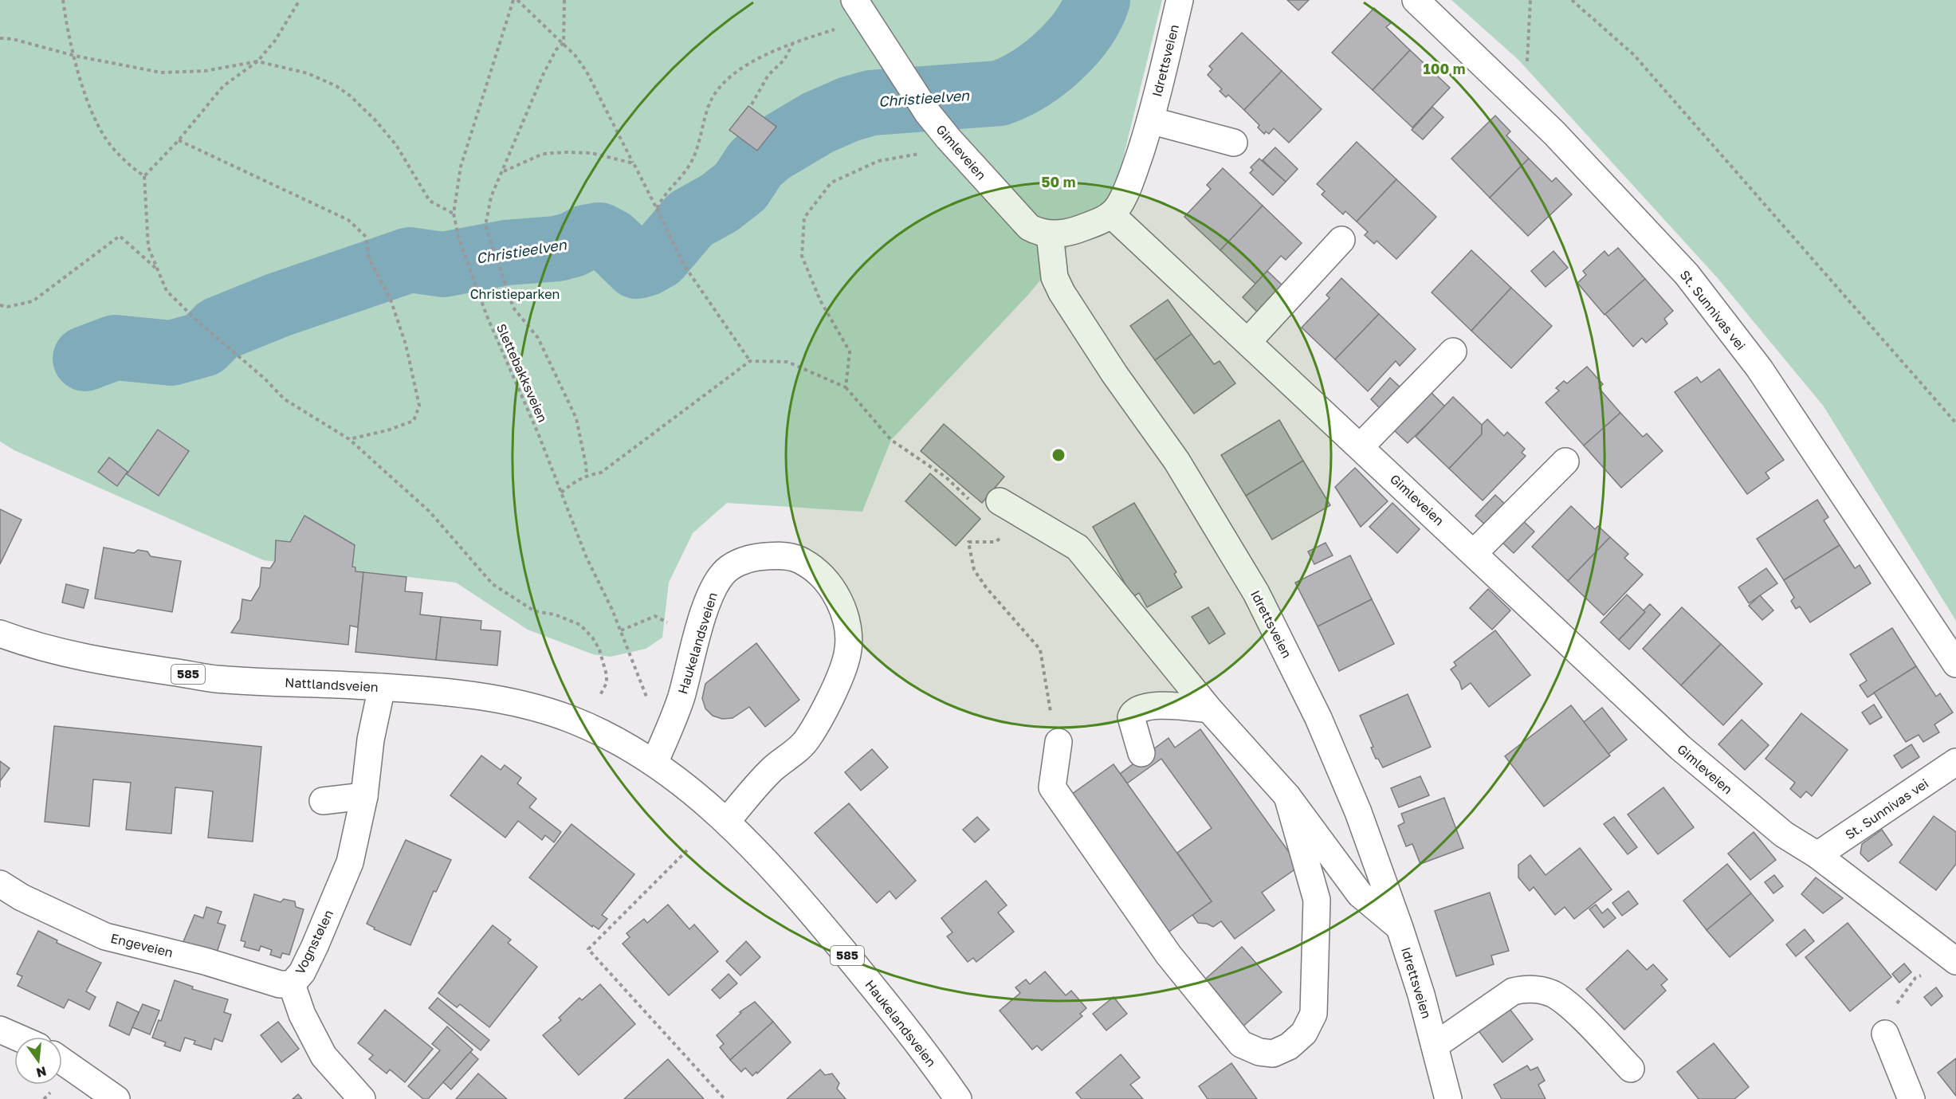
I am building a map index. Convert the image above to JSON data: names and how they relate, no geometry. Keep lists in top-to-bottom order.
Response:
{
  "streets": {
    "street": [
      "Idrettsveien",
      "Gimleveien",
      "St. Sunnivas vei",
      "Haukelandsveien",
      "585",
      "Nattlandsveien",
      "Vognstølen",
      "Engeveien"
    ],
    "path": ["Slettebakksveien"]
  },
  "crossings": [
    ["Idrettsveien", "Gimleveien"],
    ["Gimleveien", "St. Sunnivas vei"],
    ["Haukelandsveien", "Nattlandsveien"],
    ["Nattlandsveien", "Vognstølen"],
    ["Vognstølen", "Engeveien"]
  ],
  "water": ["Christieelven"],
  "parks": ["Christieparken"],
  "north": "bottom",
  "rings": ["100 m", "50 m"]
}
